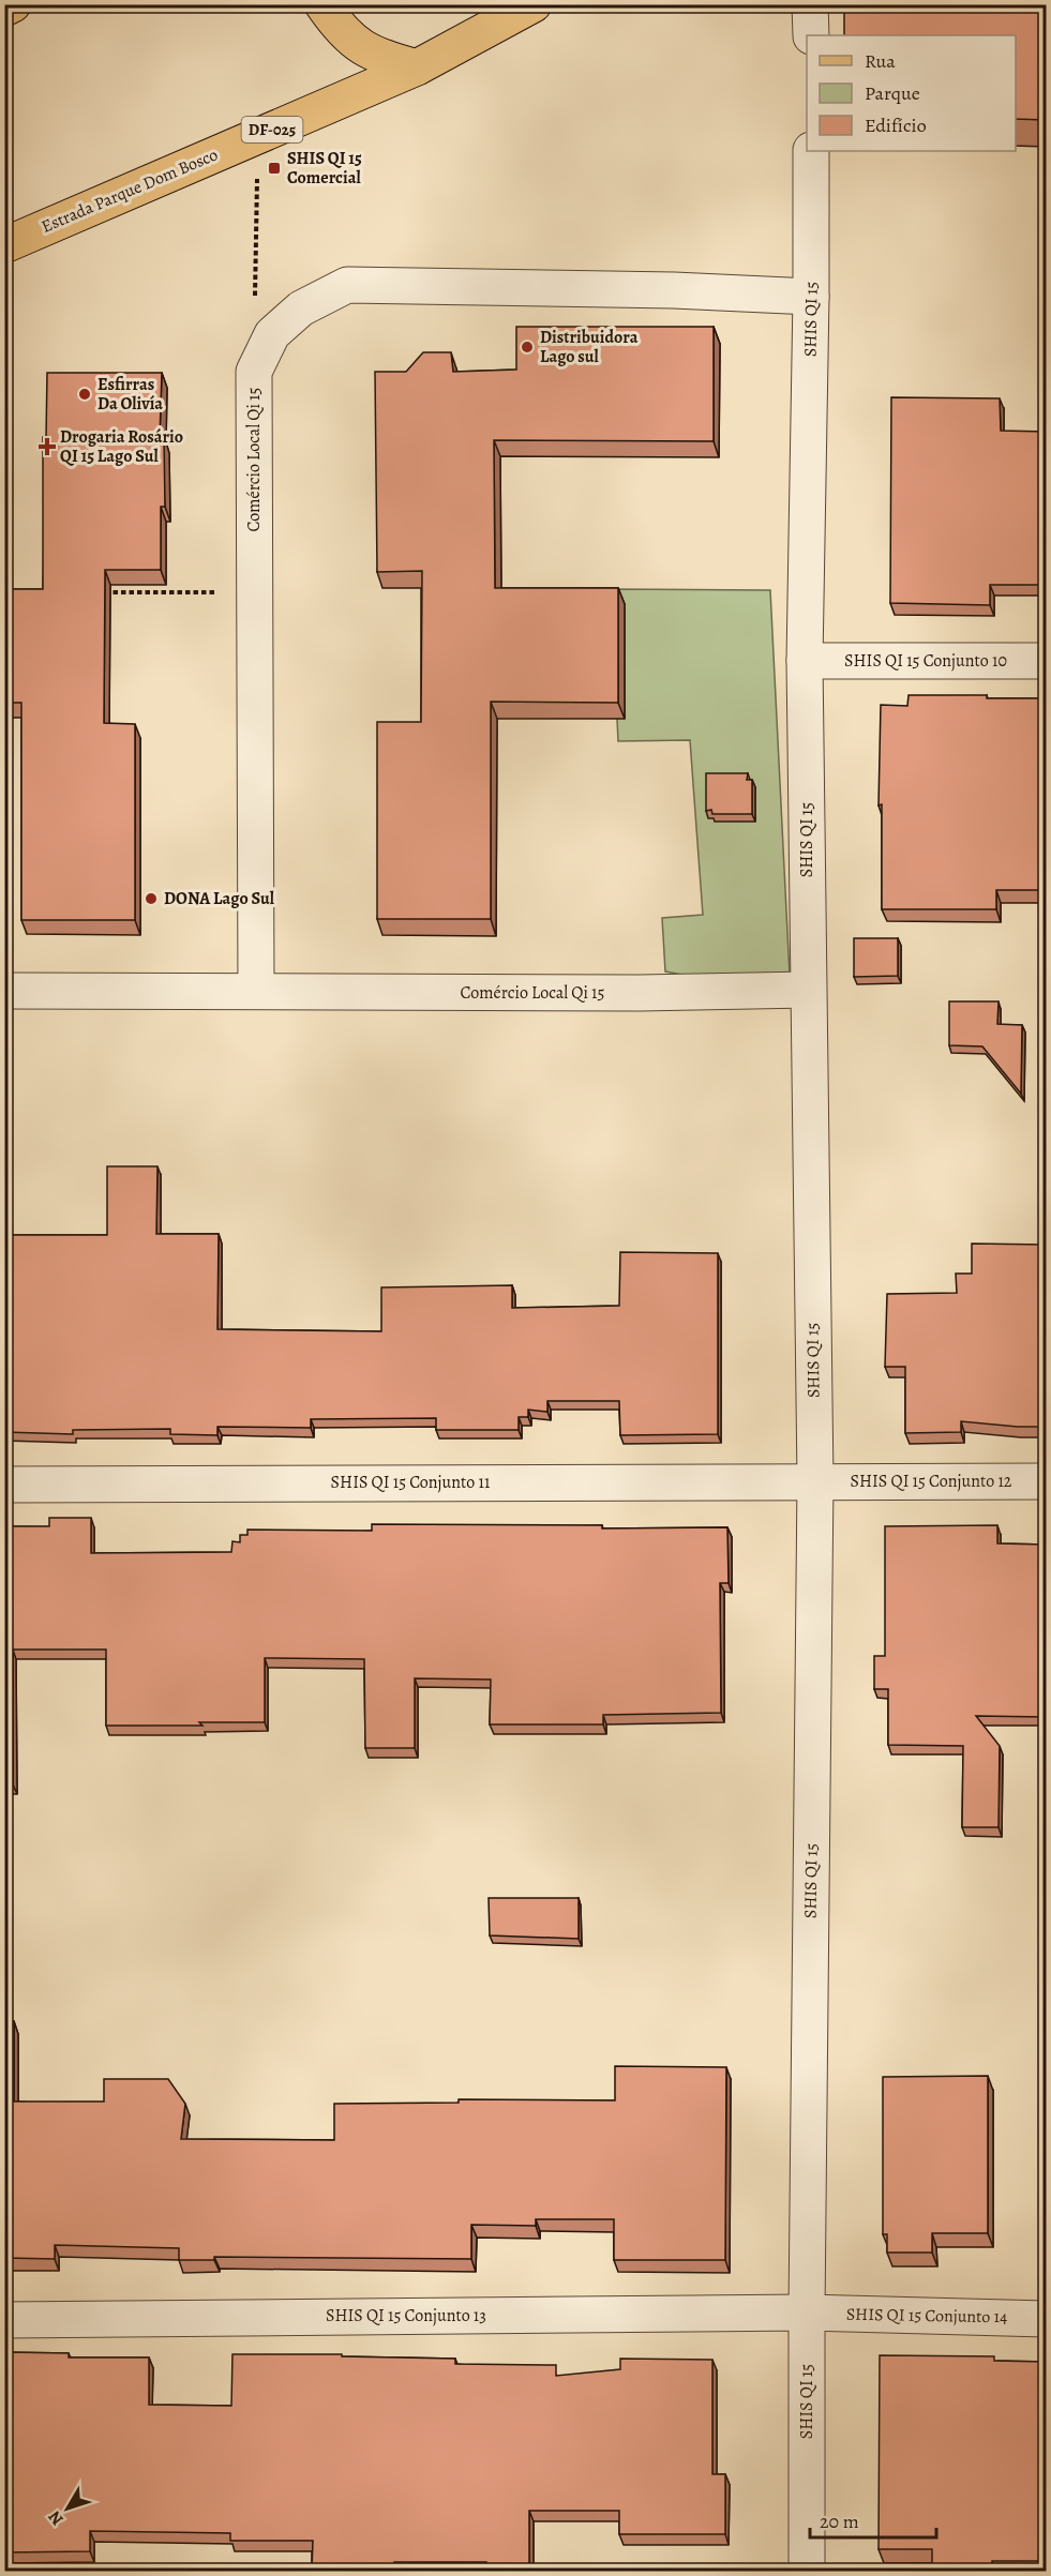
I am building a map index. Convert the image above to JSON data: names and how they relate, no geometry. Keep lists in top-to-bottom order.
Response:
{
  "streets": {
    "main road": ["DF-025", "Estrada Parque Dom Bosco"],
    "street": [
      "SHIS QI 15",
      "Comércio Local Qi 15",
      "SHIS QI 15 Conjunto 10",
      "SHIS QI 15 Conjunto 12",
      "SHIS QI 15 Conjunto 11",
      "SHIS QI 15 Conjunto 13",
      "SHIS QI 15 Conjunto 14"
    ]
  },
  "crossings": [
    ["SHIS QI 15", "Comércio Local Qi 15"],
    ["SHIS QI 15", "SHIS QI 15 Conjunto 10"],
    ["SHIS QI 15", "SHIS QI 15 Conjunto 12"],
    ["SHIS QI 15", "SHIS QI 15 Conjunto 11"],
    ["SHIS QI 15", "SHIS QI 15 Conjunto 13"],
    ["SHIS QI 15", "SHIS QI 15 Conjunto 14"],
    ["SHIS QI 15 Conjunto 12", "SHIS QI 15 Conjunto 11"],
    ["SHIS QI 15 Conjunto 13", "SHIS QI 15 Conjunto 14"]
  ],
  "places": {
    "transit": ["SHIS QI 15 Comercial"],
    "other": ["Distribuidora Lago sul", "Esfirras Da Olivía", "DONA Lago Sul"],
    "health": ["Drogaria Rosário QI 15 Lago Sul"]
  },
  "legend": ["Rua", "Parque", "Edifício"],
  "scale_bar": "20 m",
  "north": "bottom left"
}
